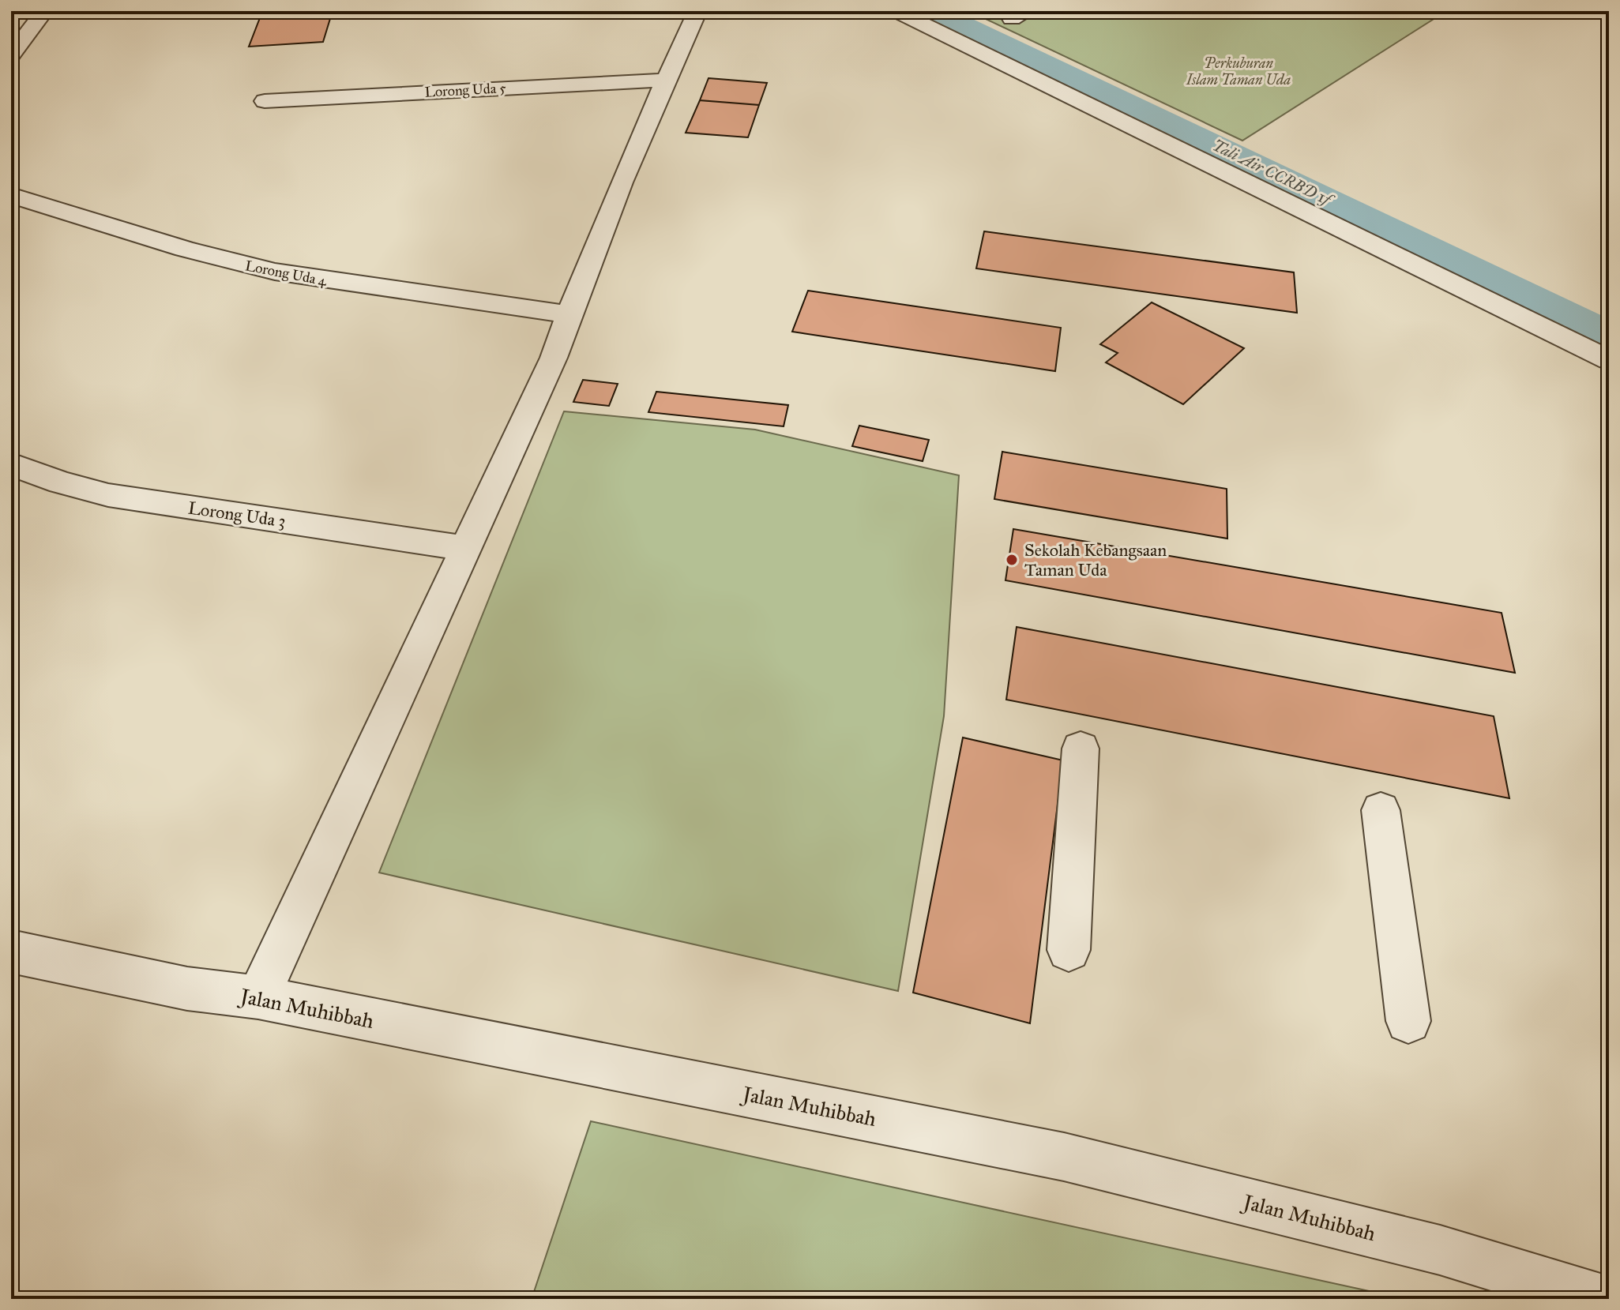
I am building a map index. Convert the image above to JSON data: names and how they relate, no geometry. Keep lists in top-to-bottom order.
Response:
{
  "streets": {
    "street": [
      "Lorong Uda 5",
      "Lorong Uda 4",
      "Lorong Uda 3",
      "Jalan Muhibbah"
    ]
  },
  "water": ["Tali Air CCRBD 1f"],
  "parks": ["Perkuburan Islam Taman Uda"],
  "places": ["Sekolah Kebangsaan Taman Uda"]
}
